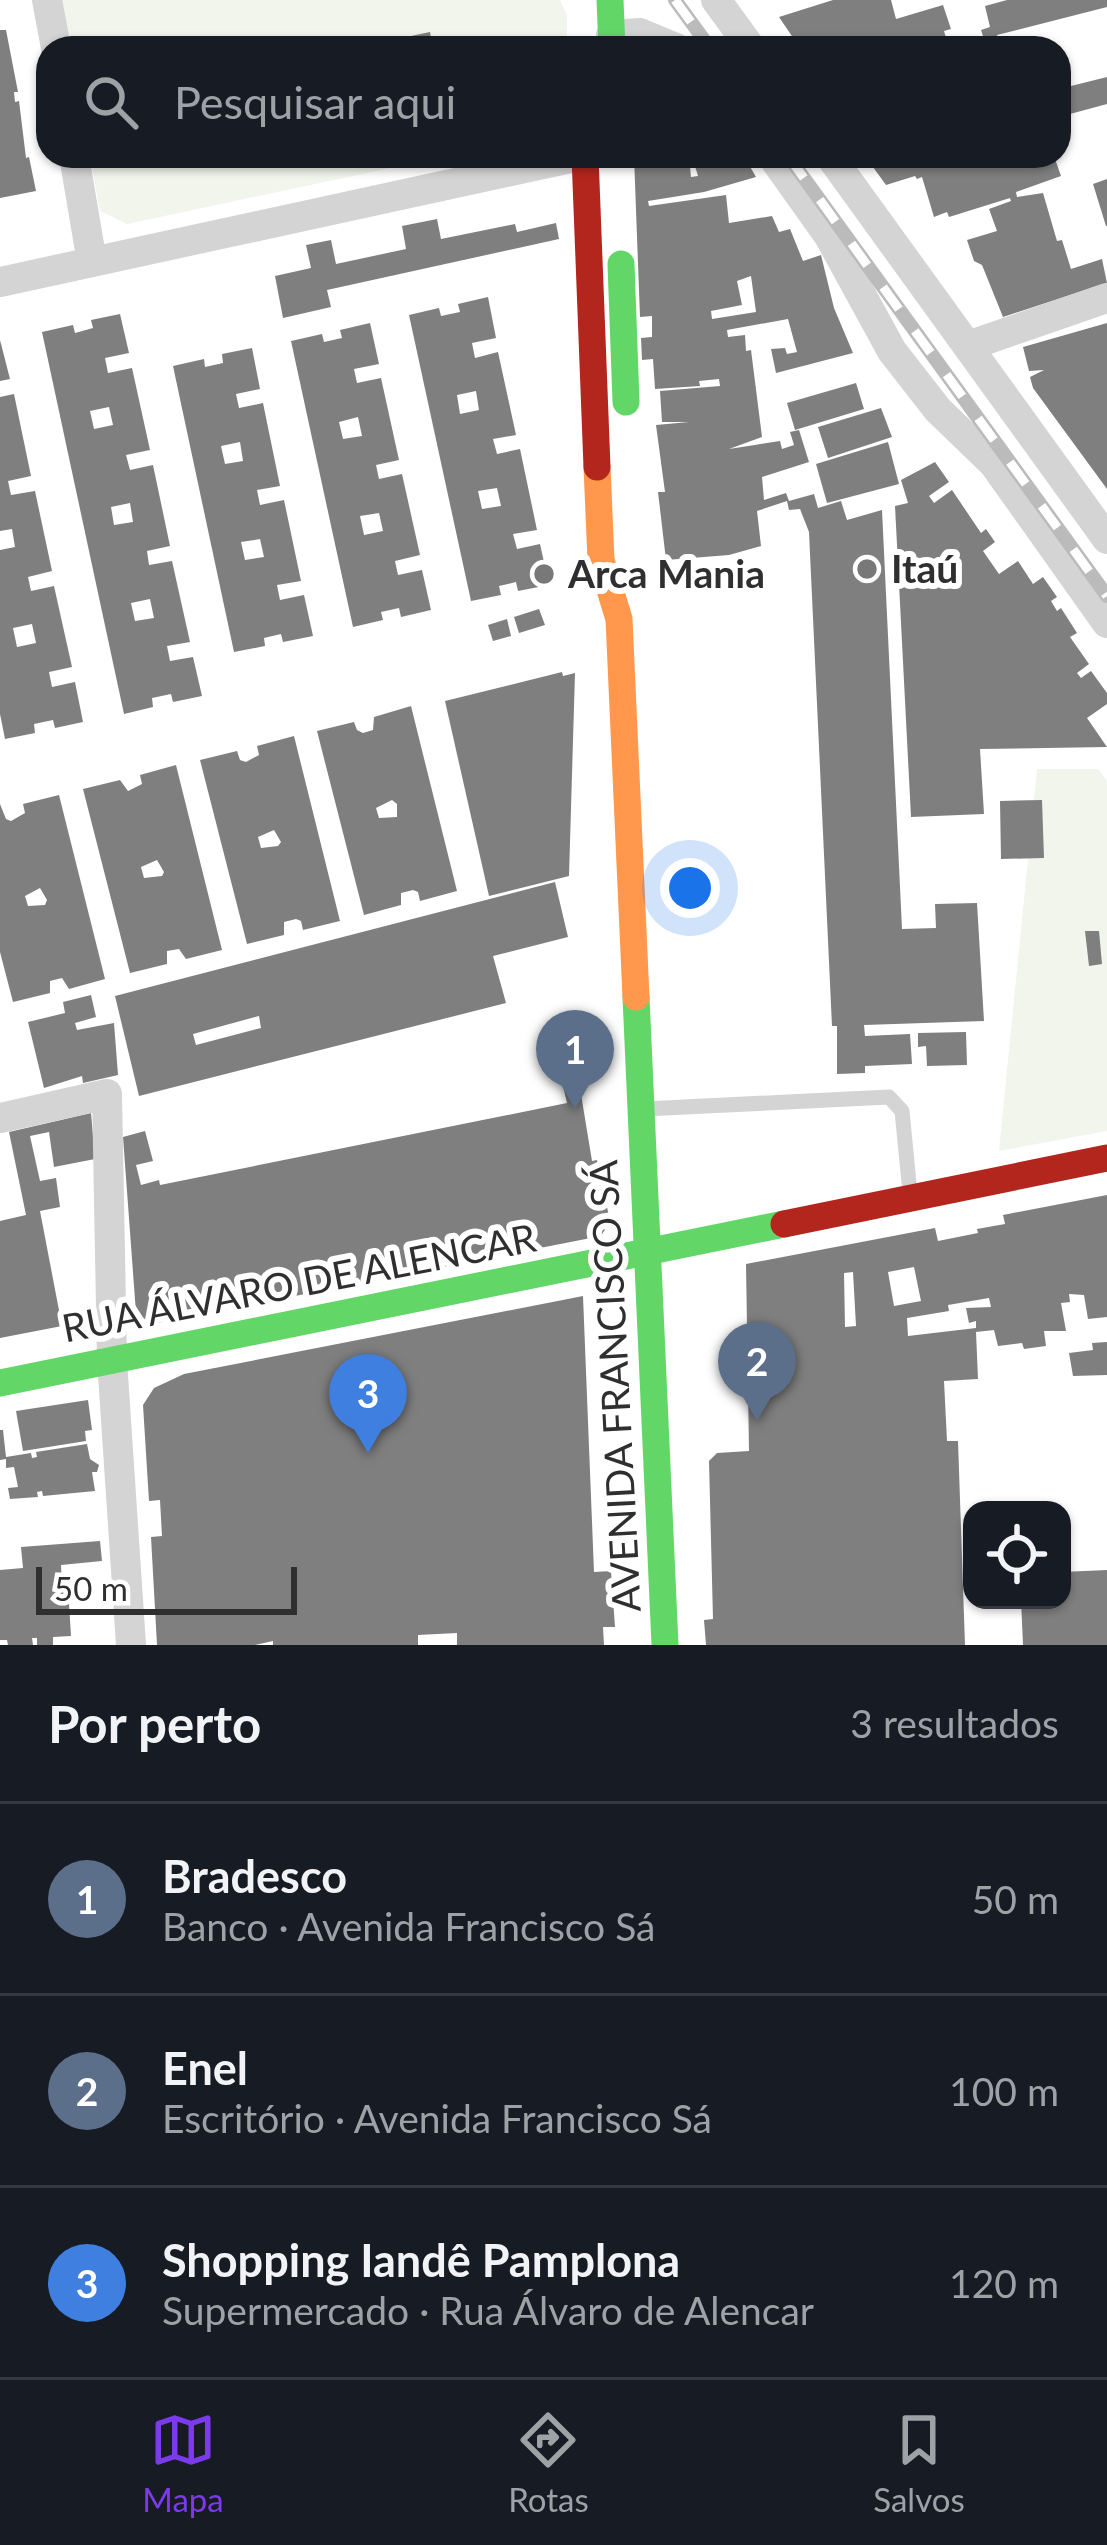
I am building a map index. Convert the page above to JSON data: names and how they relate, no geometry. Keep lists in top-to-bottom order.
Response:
{
  "streets": {
    "main road": ["RUA ÁLVARO DE ALENCAR", "AVENIDA FRANCISCO SÁ"]
  },
  "crossings": [
    ["RUA ÁLVARO DE ALENCAR", "AVENIDA FRANCISCO SÁ"]
  ],
  "places": ["Itaú", "Arca Mania"],
  "scale_bar": "50 m",
  "page": {
    "search": "Pesquisar aqui",
    "pins": ["1", "2", "3"],
    "scale": "50 m",
    "heading": ["Por perto", "3 resultados"],
    "list": [
      {
        "mark": "1",
        "name": "Bradesco",
        "note": "Banco · Avenida Francisco Sá",
        "value": "50 m"
      },
      {
        "mark": "2",
        "name": "Enel",
        "note": "Escritório · Avenida Francisco Sá",
        "value": "100 m"
      },
      {
        "mark": "3",
        "name": "Shopping Iandê Pamplona",
        "note": "Supermercado · Rua Álvaro de Alencar",
        "value": "120 m"
      }
    ],
    "nav": ["Mapa", "Rotas", "Salvos"]
  }
}
